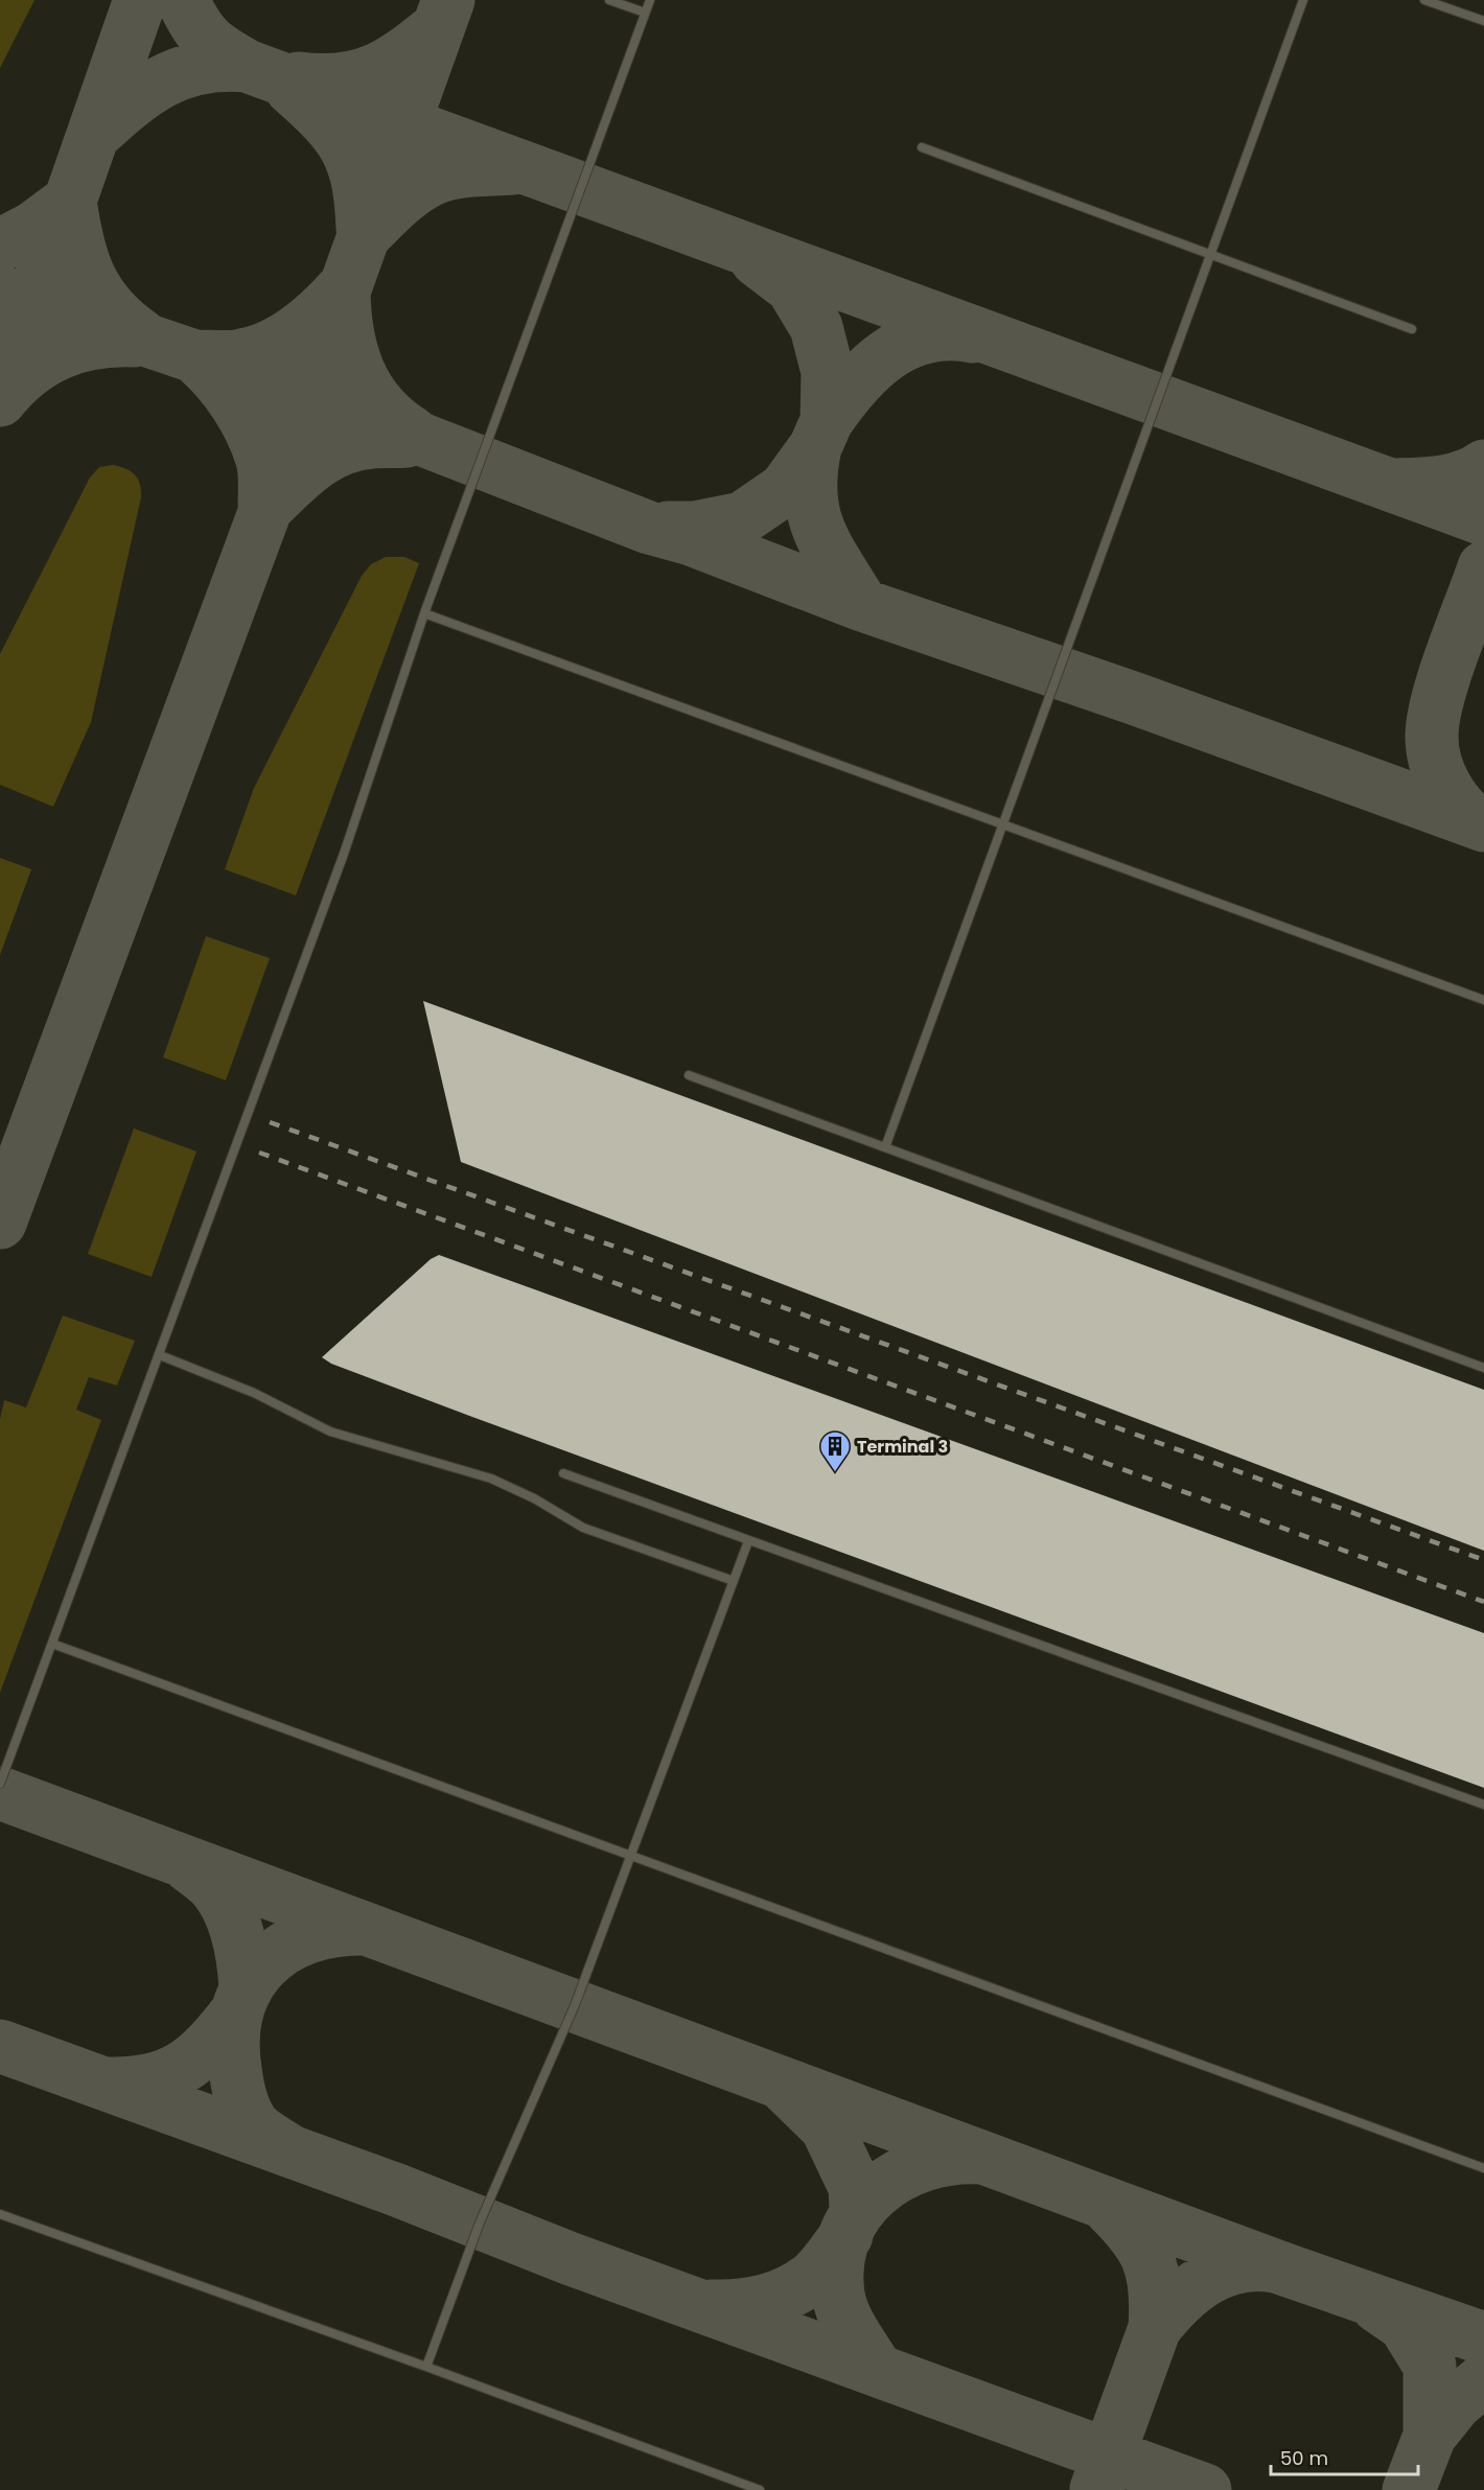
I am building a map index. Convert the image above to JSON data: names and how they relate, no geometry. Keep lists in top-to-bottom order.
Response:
{
  "places": {
    "building": ["Terminal 3"]
  },
  "scale_bar": "50 m"
}
